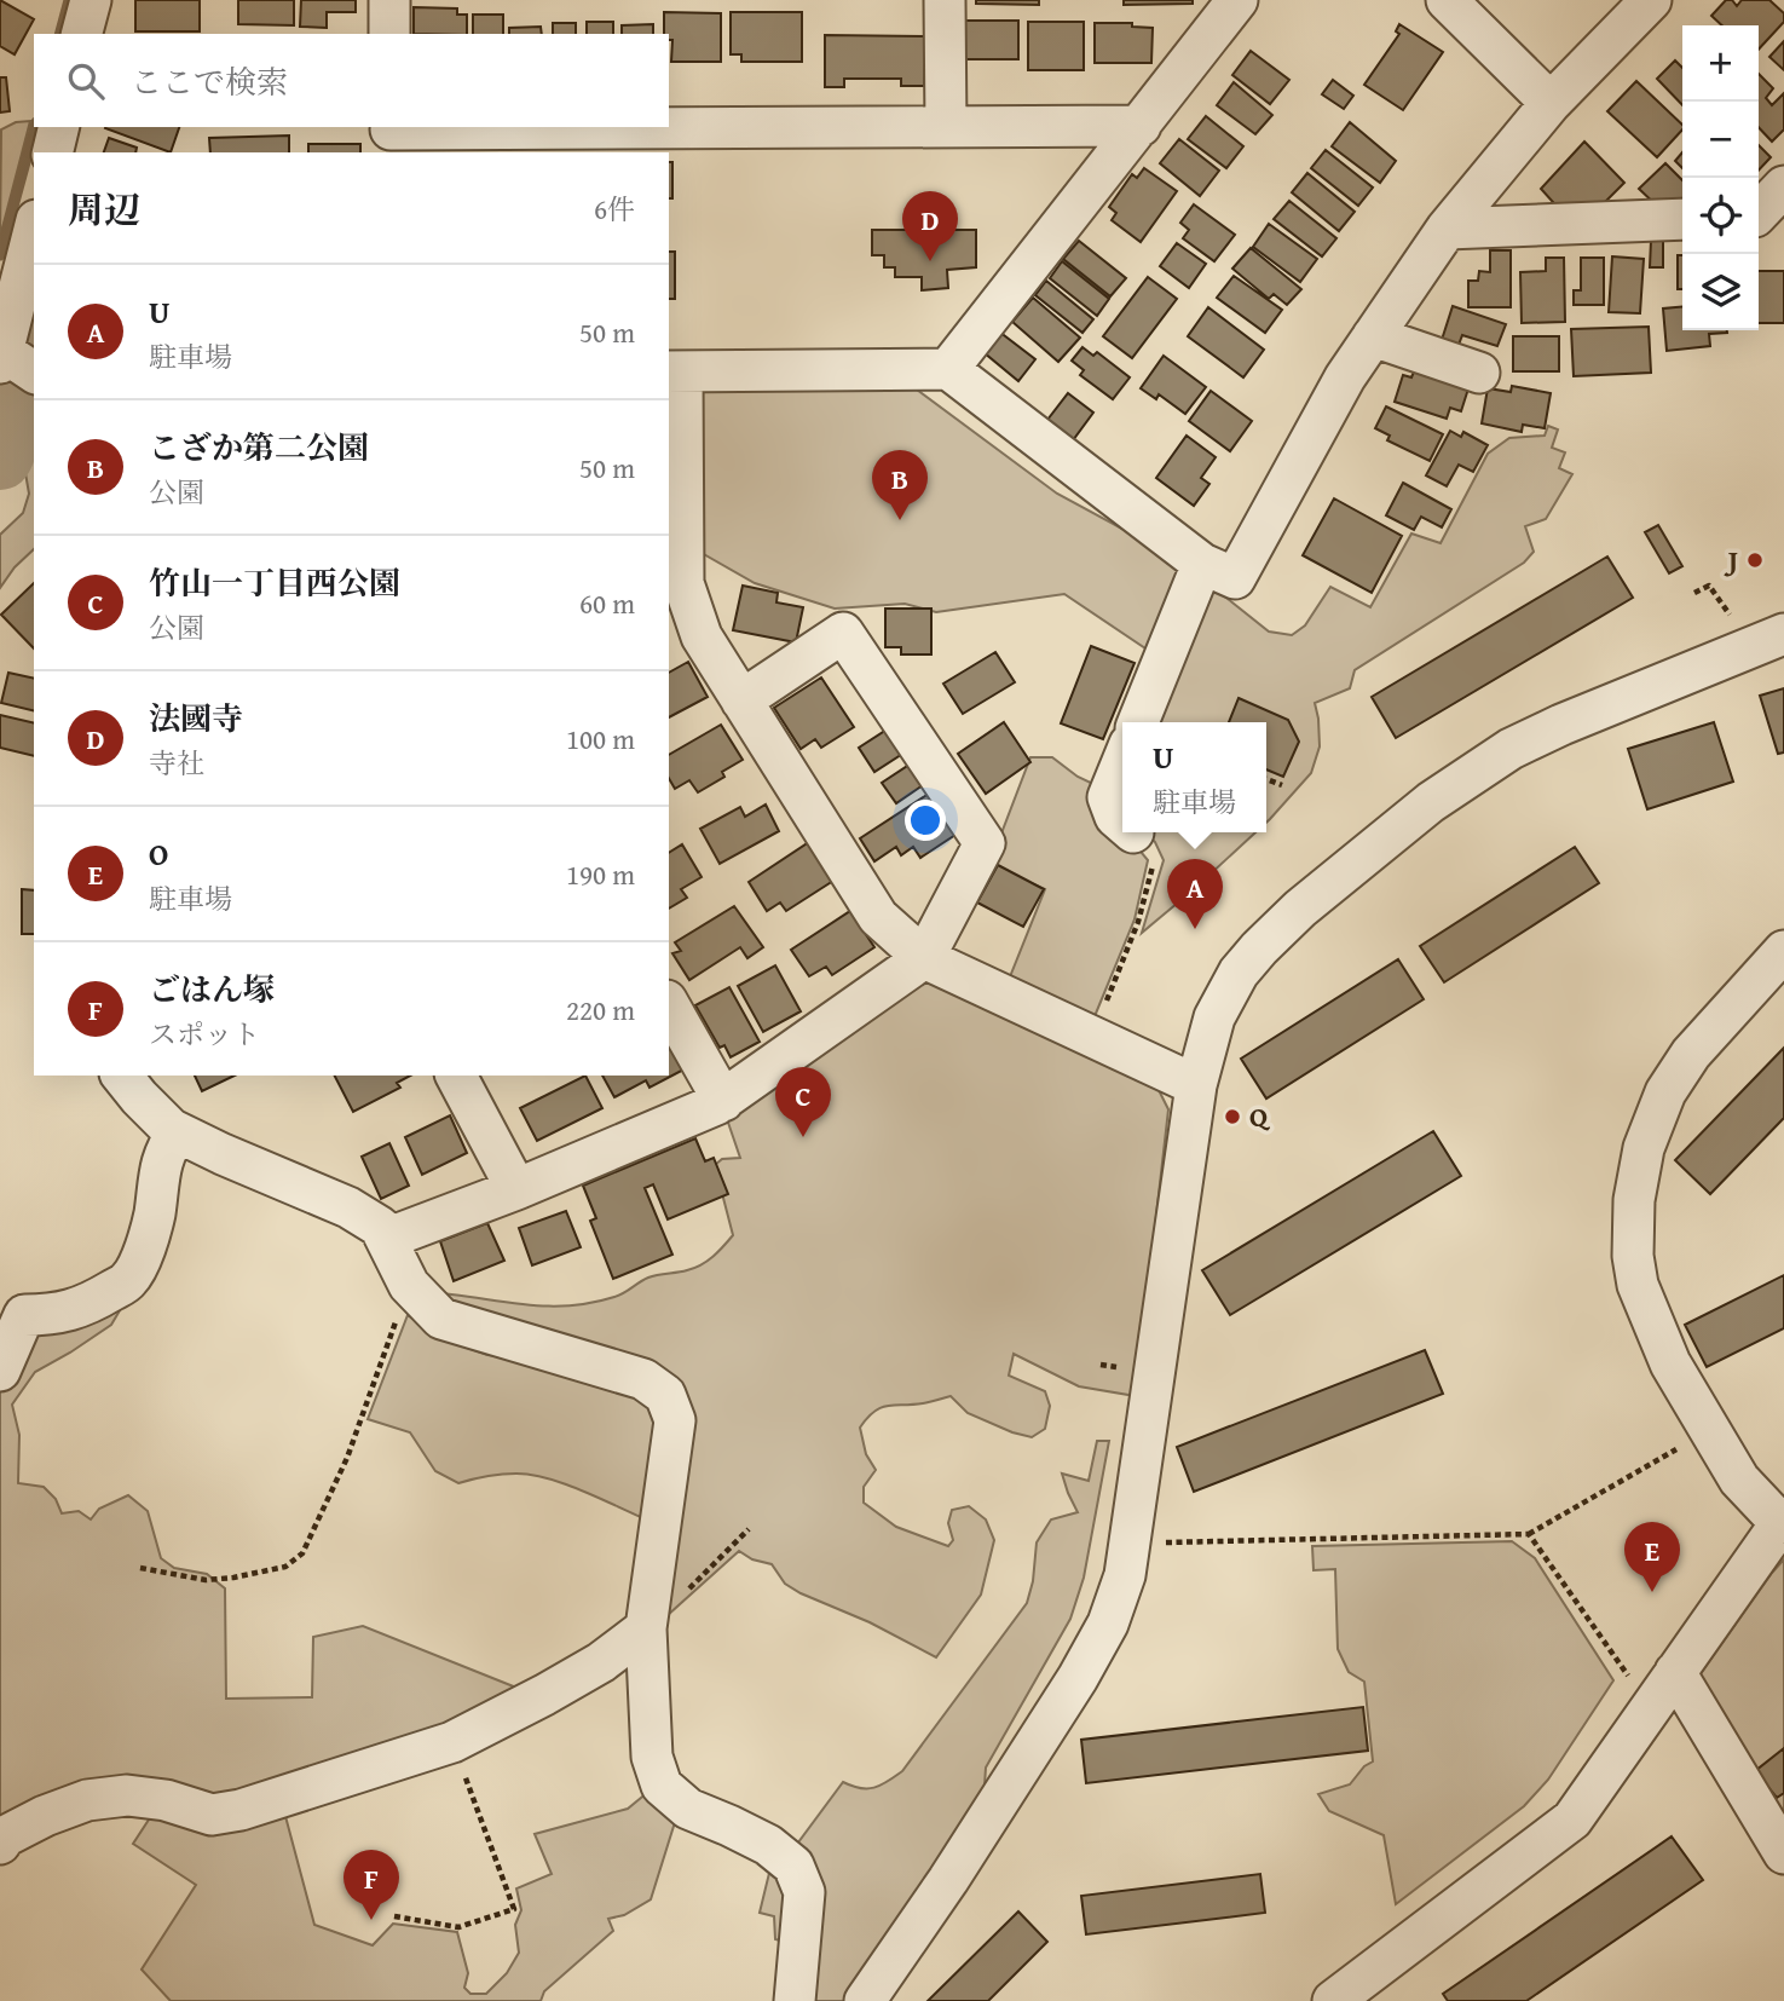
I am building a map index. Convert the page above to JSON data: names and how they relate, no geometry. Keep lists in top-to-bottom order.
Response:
{
  "places": ["J", "Q"],
  "page": {
    "map_buttons": ["+", "−"],
    "search": "ここで検索",
    "heading": ["周辺", "6件"],
    "pins": [
      "D",
      "B",
      "A",
      "C",
      "E",
      "F"
    ],
    "list": [
      {
        "mark": "A",
        "name": "U",
        "note": "駐車場",
        "value": "50 m"
      },
      {
        "mark": "B",
        "name": "こざか第二公園",
        "note": "公園",
        "value": "50 m"
      },
      {
        "mark": "C",
        "name": "竹山一丁目西公園",
        "note": "公園",
        "value": "60 m"
      },
      {
        "mark": "D",
        "name": "法國寺",
        "note": "寺社",
        "value": "100 m"
      },
      {
        "mark": "E",
        "name": "O",
        "note": "駐車場",
        "value": "190 m"
      },
      {
        "mark": "F",
        "name": "ごはん塚",
        "note": "スポット",
        "value": "220 m"
      }
    ],
    "popup": ["U", "駐車場"]
  }
}
